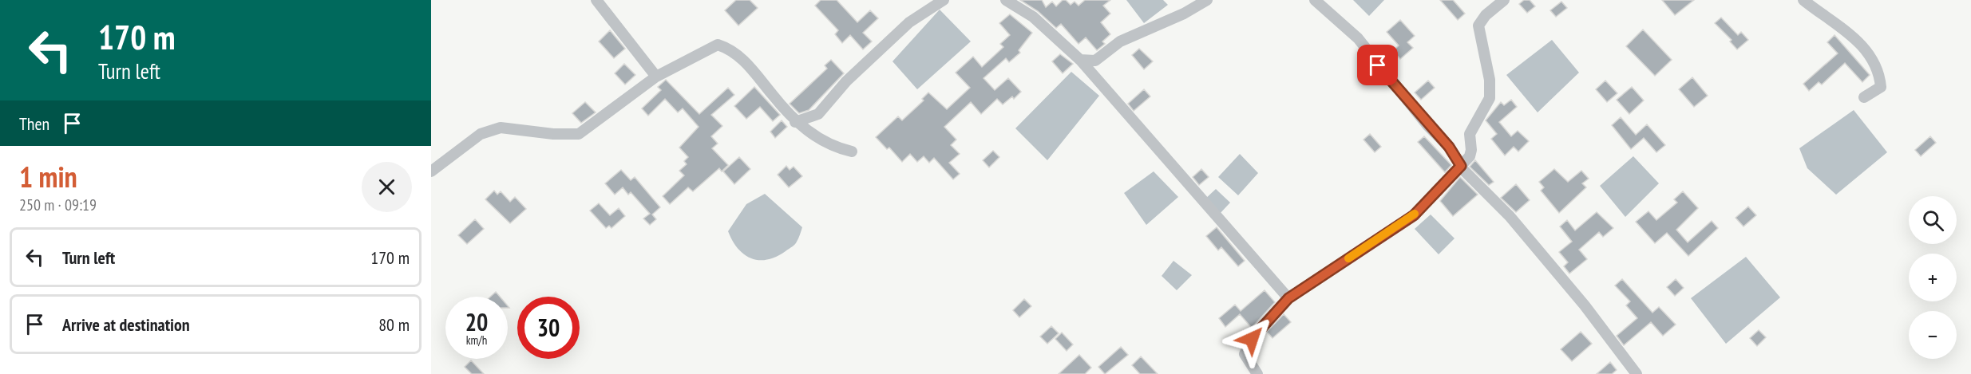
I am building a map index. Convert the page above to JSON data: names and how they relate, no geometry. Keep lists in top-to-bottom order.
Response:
{
  "page": {
    "turn": ["170 m", "Turn left"],
    "then": "Then",
    "heading": ["1 min", "250 m · 09:19"],
    "map_buttons": ["+", "−"],
    "list": [
      {
        "name": "Turn left",
        "value": "170 m"
      },
      {
        "name": "Arrive at destination",
        "value": "80 m"
      }
    ],
    "speed": "20 km/h",
    "limit": "30"
  }
}
